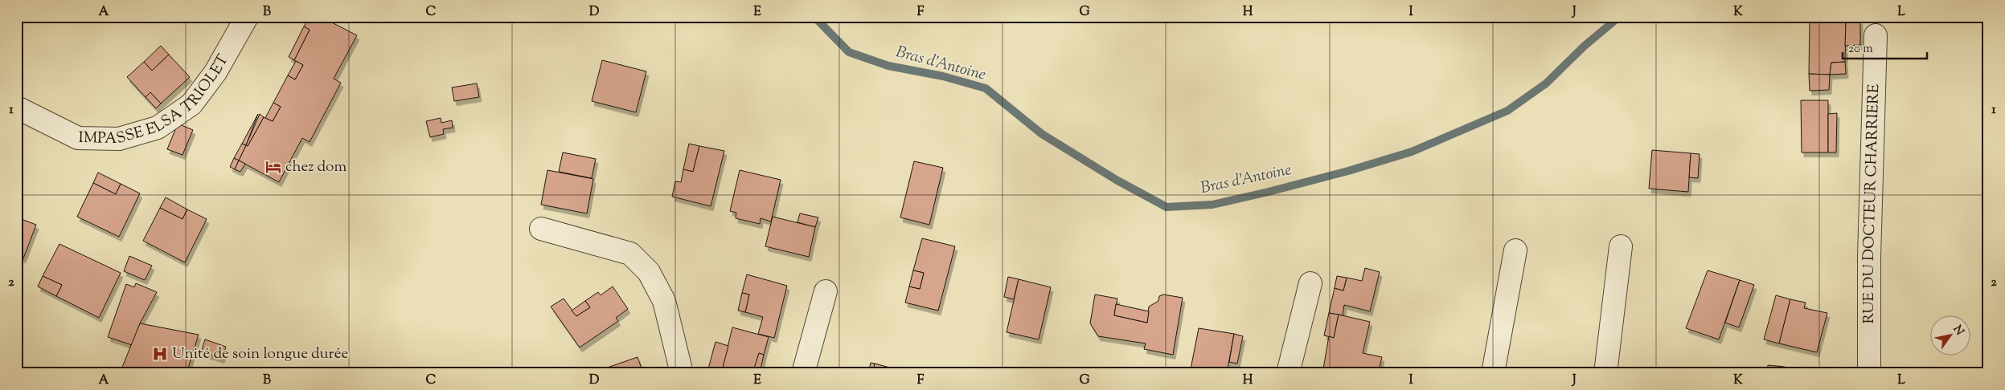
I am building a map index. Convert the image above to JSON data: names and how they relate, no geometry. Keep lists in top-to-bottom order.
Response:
{
  "streets": {
    "street": ["IMPASSE ELSA TRIOLET", "RUE DU DOCTEUR CHARRIERE"]
  },
  "water": ["Bras d'Antoine"],
  "places": {
    "hotel": ["chez dom"],
    "hospital": ["Unité de soin longue durée"]
  },
  "scale_bar": "20 m",
  "north": "top right",
  "grid": {
    "columns": [
      "A",
      "B",
      "C",
      "D",
      "E",
      "F",
      "G",
      "H",
      "I",
      "J",
      "K",
      "L"
    ],
    "rows": ["1", "2"]
  }
}
